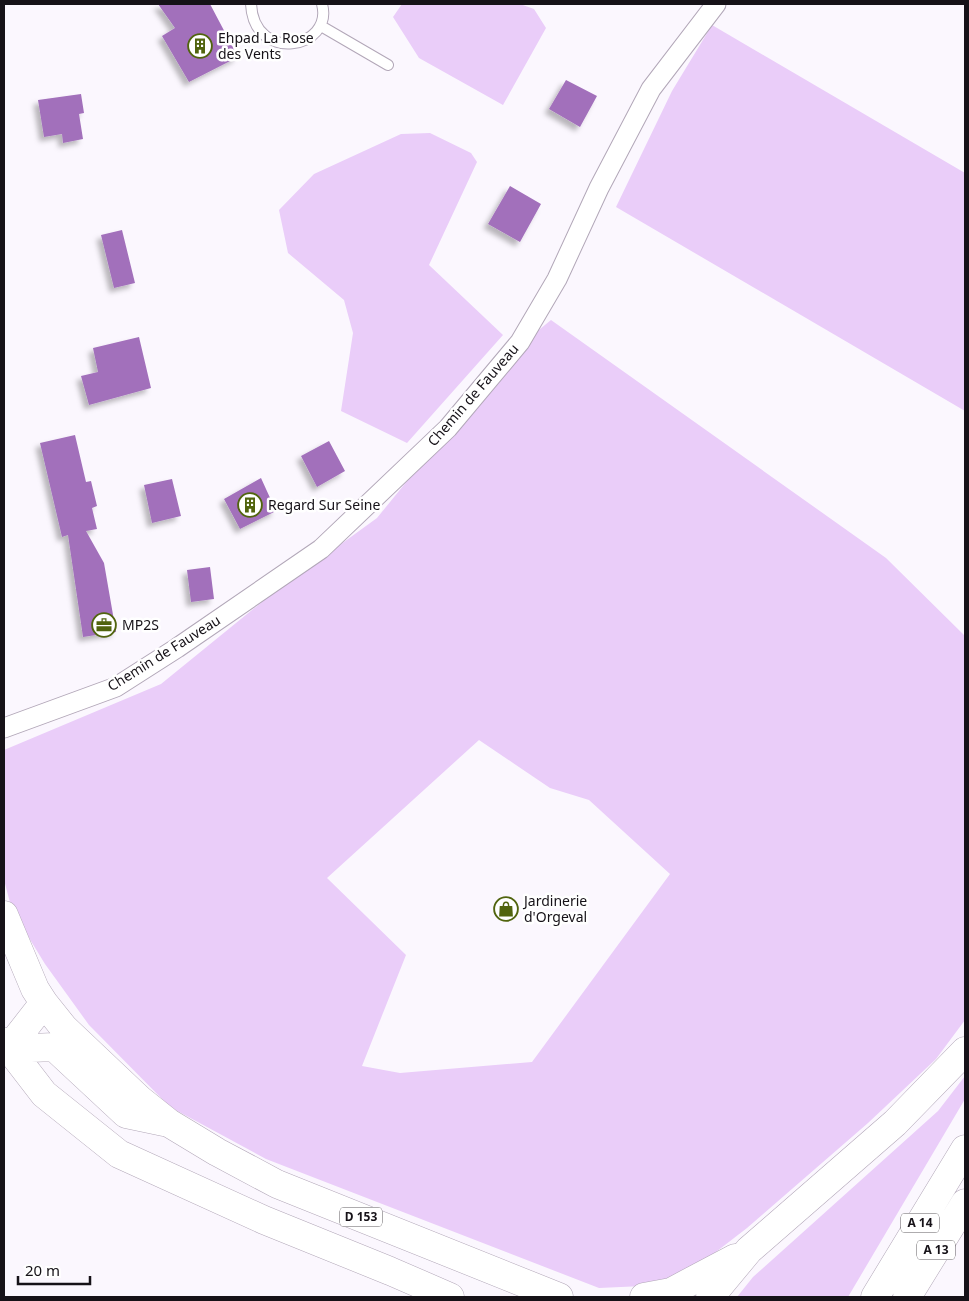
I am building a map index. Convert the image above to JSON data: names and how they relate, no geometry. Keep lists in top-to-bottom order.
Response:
{
  "streets": {
    "main road": ["D 153", "A 14", "A 13"],
    "street": ["Chemin de Fauveau"]
  },
  "places": {
    "building": ["Ehpad La Rose des Vents", "Regard Sur Seine"],
    "office": ["MP2S"],
    "shop": ["Jardinerie d'Orgeval"]
  },
  "scale_bar": "20 m"
}
